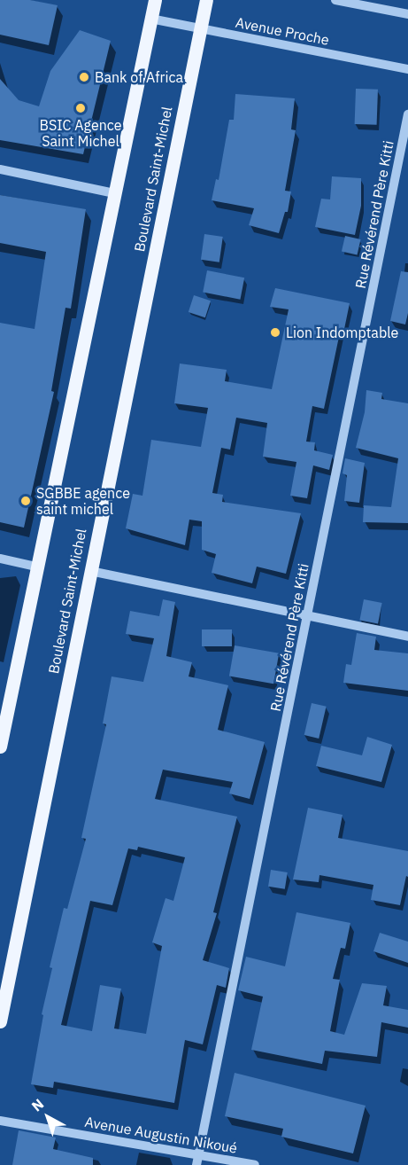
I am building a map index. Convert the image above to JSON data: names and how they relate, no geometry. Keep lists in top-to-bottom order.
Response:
{
  "streets": {
    "main road": ["Boulevard Saint-Michel"],
    "street": ["Avenue Proche", "Rue Révérend Père Kitti", "Avenue Augustin Nikoué"]
  },
  "crossings": [
    ["Avenue Proche", "Boulevard Saint-Michel"],
    ["Rue Révérend Père Kitti", "Avenue Augustin Nikoué"]
  ],
  "places": [
    "Bank of Africa",
    "BSIC Agence Saint Michel",
    "Lion Indomptable",
    "SGBBE agence saint michel"
  ],
  "north": "top left"
}
